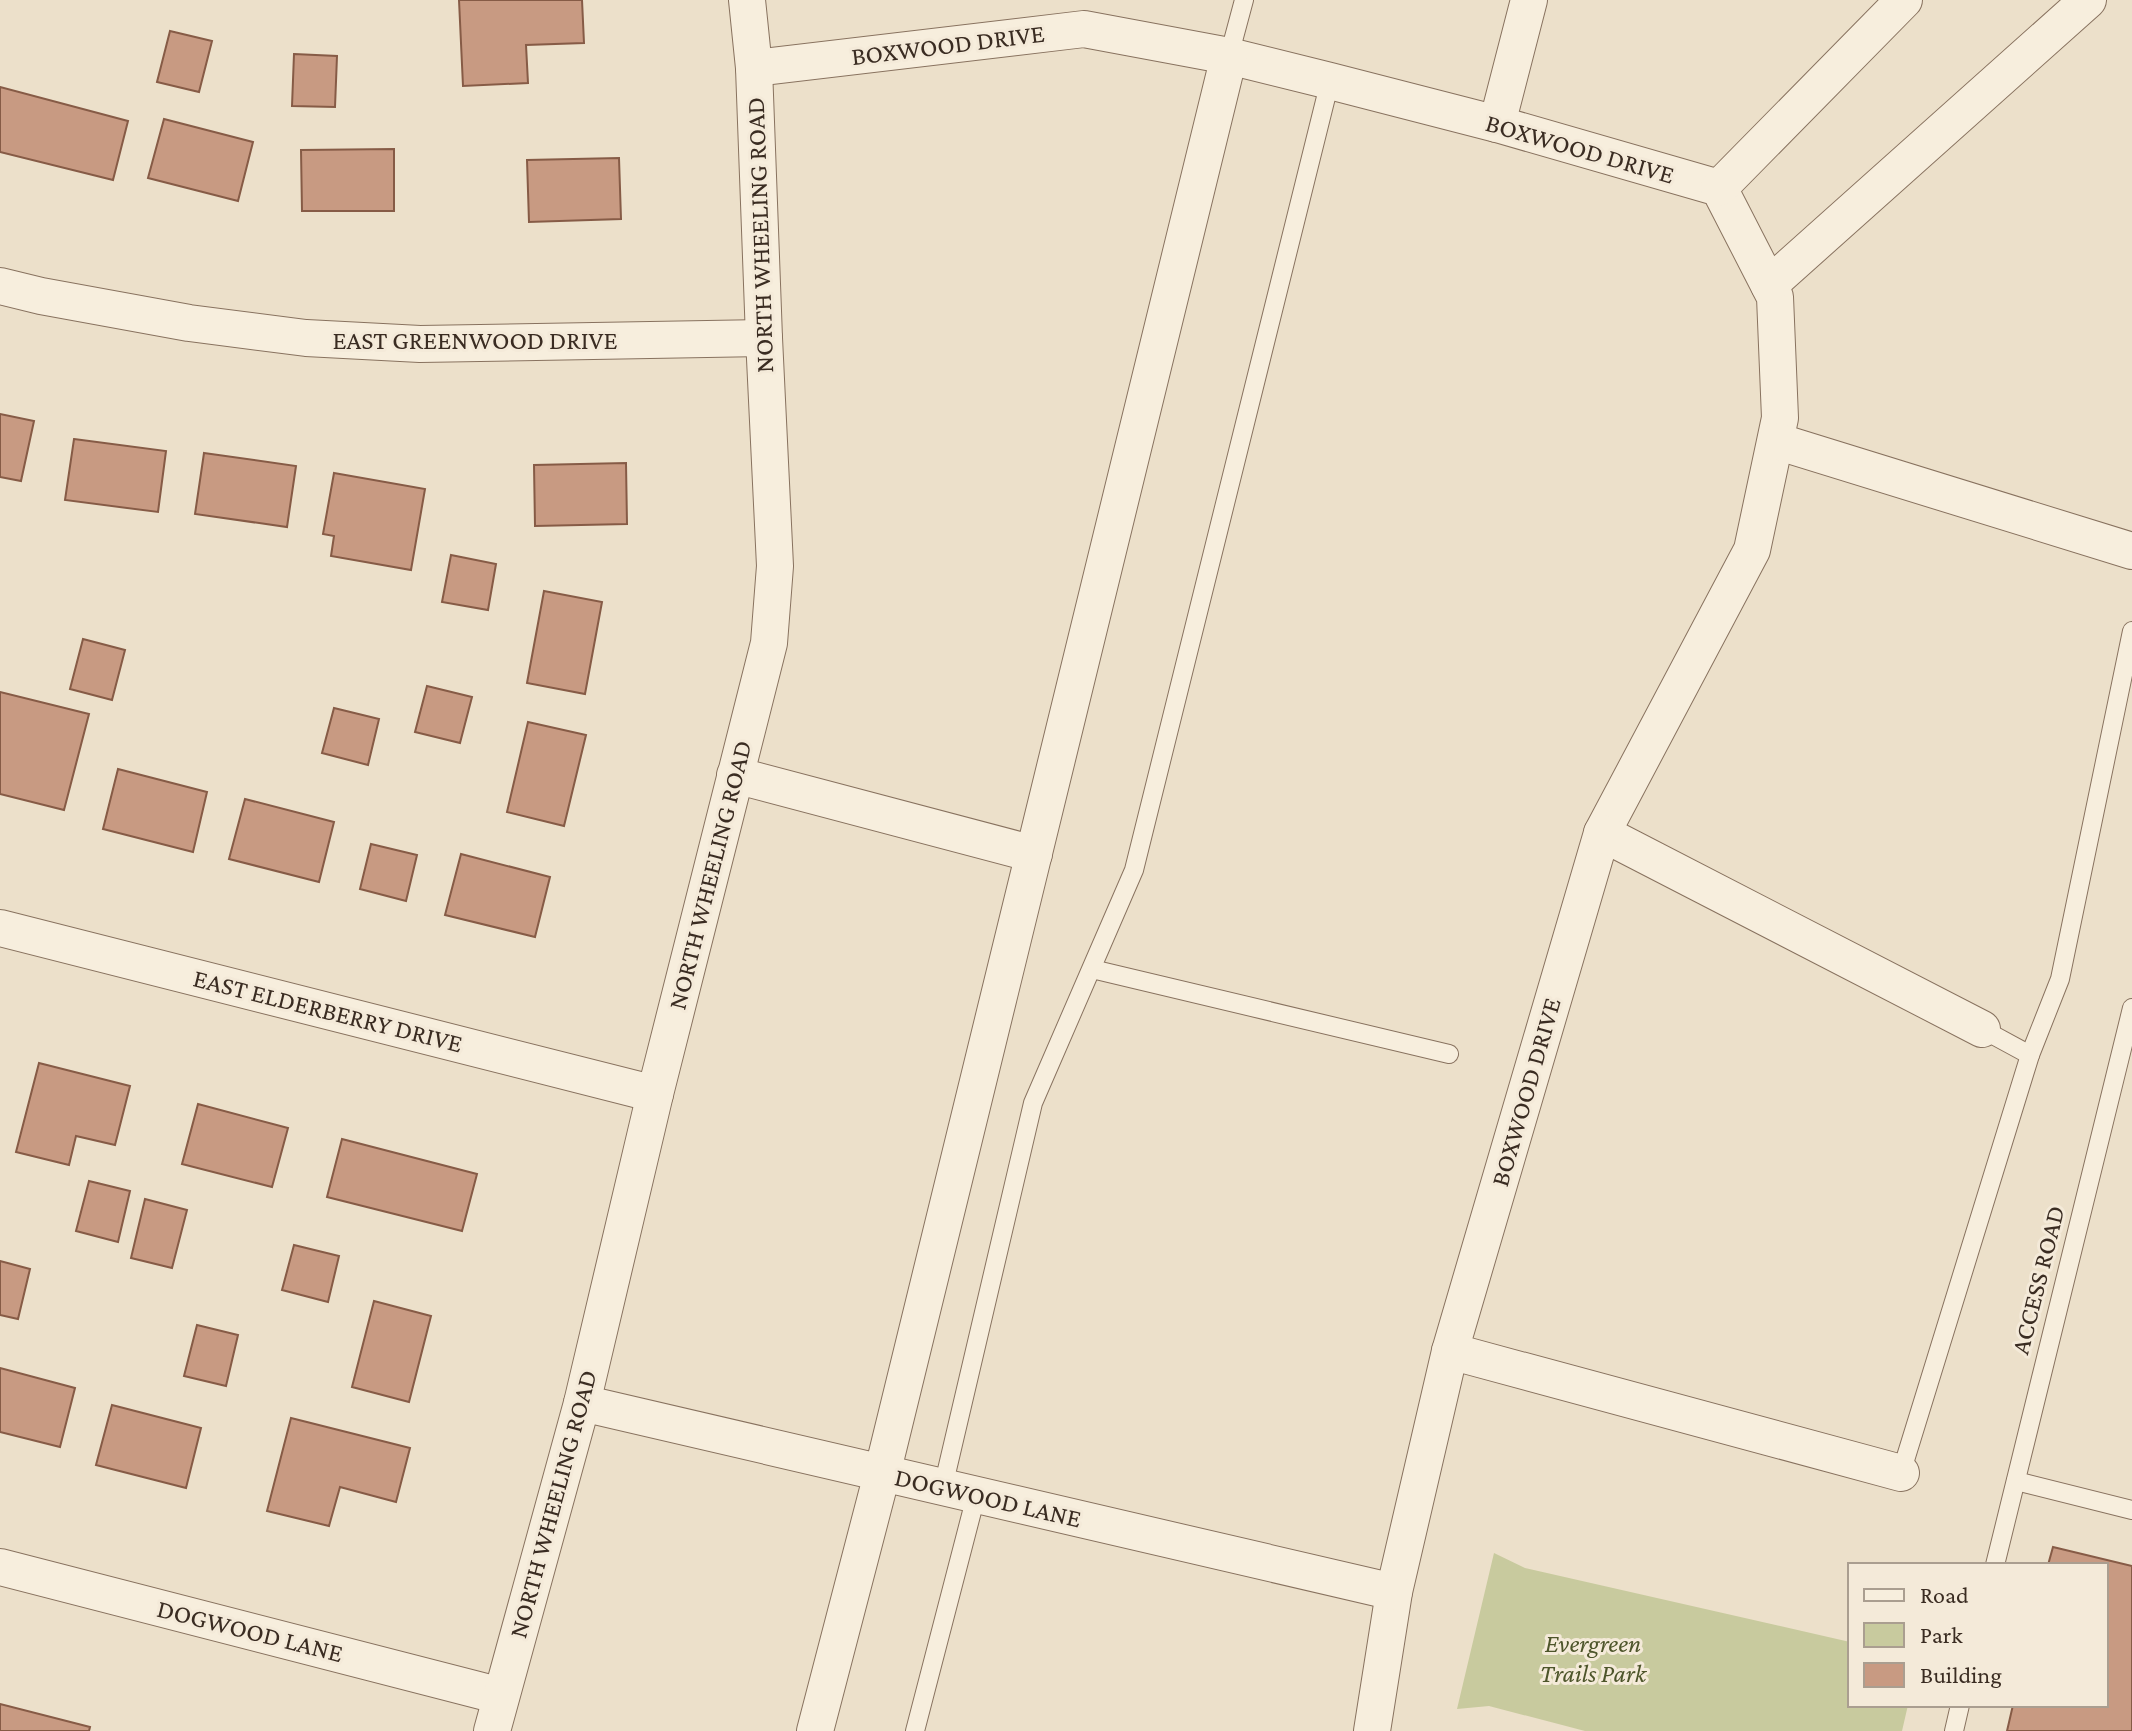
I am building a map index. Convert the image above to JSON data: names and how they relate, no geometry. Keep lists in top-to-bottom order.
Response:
{
  "streets": {
    "street": [
      "BOXWOOD DRIVE",
      "NORTH WHEELING ROAD",
      "EAST GREENWOOD DRIVE",
      "EAST ELDERBERRY DRIVE",
      "DOGWOOD LANE"
    ],
    "lane": ["ACCESS ROAD"]
  },
  "crossings": [
    ["BOXWOOD DRIVE", "NORTH WHEELING ROAD"],
    ["BOXWOOD DRIVE", "DOGWOOD LANE"],
    ["NORTH WHEELING ROAD", "EAST GREENWOOD DRIVE"],
    ["NORTH WHEELING ROAD", "EAST ELDERBERRY DRIVE"],
    ["NORTH WHEELING ROAD", "DOGWOOD LANE"]
  ],
  "parks": ["Evergreen Trails Park"],
  "legend": ["Road", "Park", "Building"]
}
